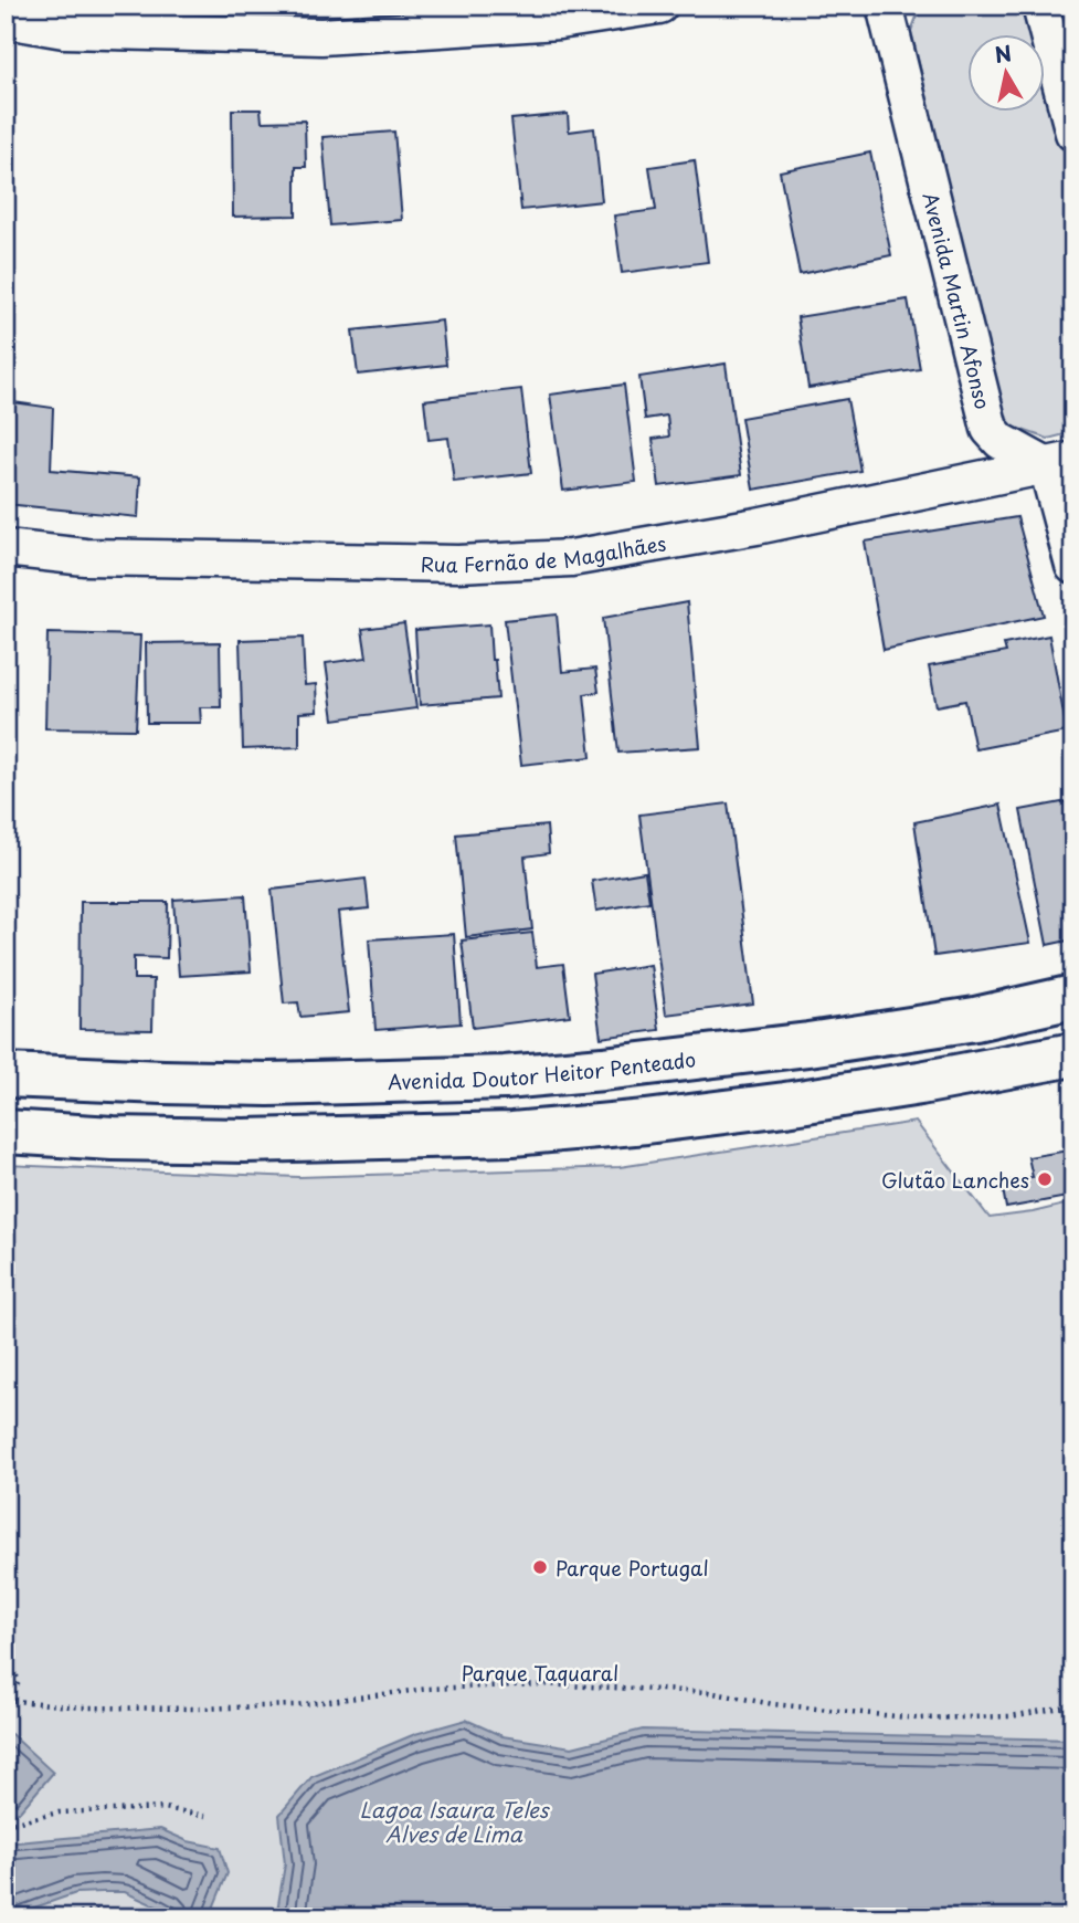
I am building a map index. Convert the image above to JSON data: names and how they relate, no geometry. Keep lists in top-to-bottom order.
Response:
{
  "streets": {
    "main road": ["Avenida Doutor Heitor Penteado"],
    "street": ["Avenida Martin Afonso", "Rua Fernão de Magalhães"],
    "path": ["Parque Taquaral"]
  },
  "crossings": [
    ["Avenida Martin Afonso", "Rua Fernão de Magalhães"]
  ],
  "water": ["Lagoa Isaura Teles Alves de Lima"],
  "places": ["Glutão Lanches", "Parque Portugal"],
  "north": "top"
}
